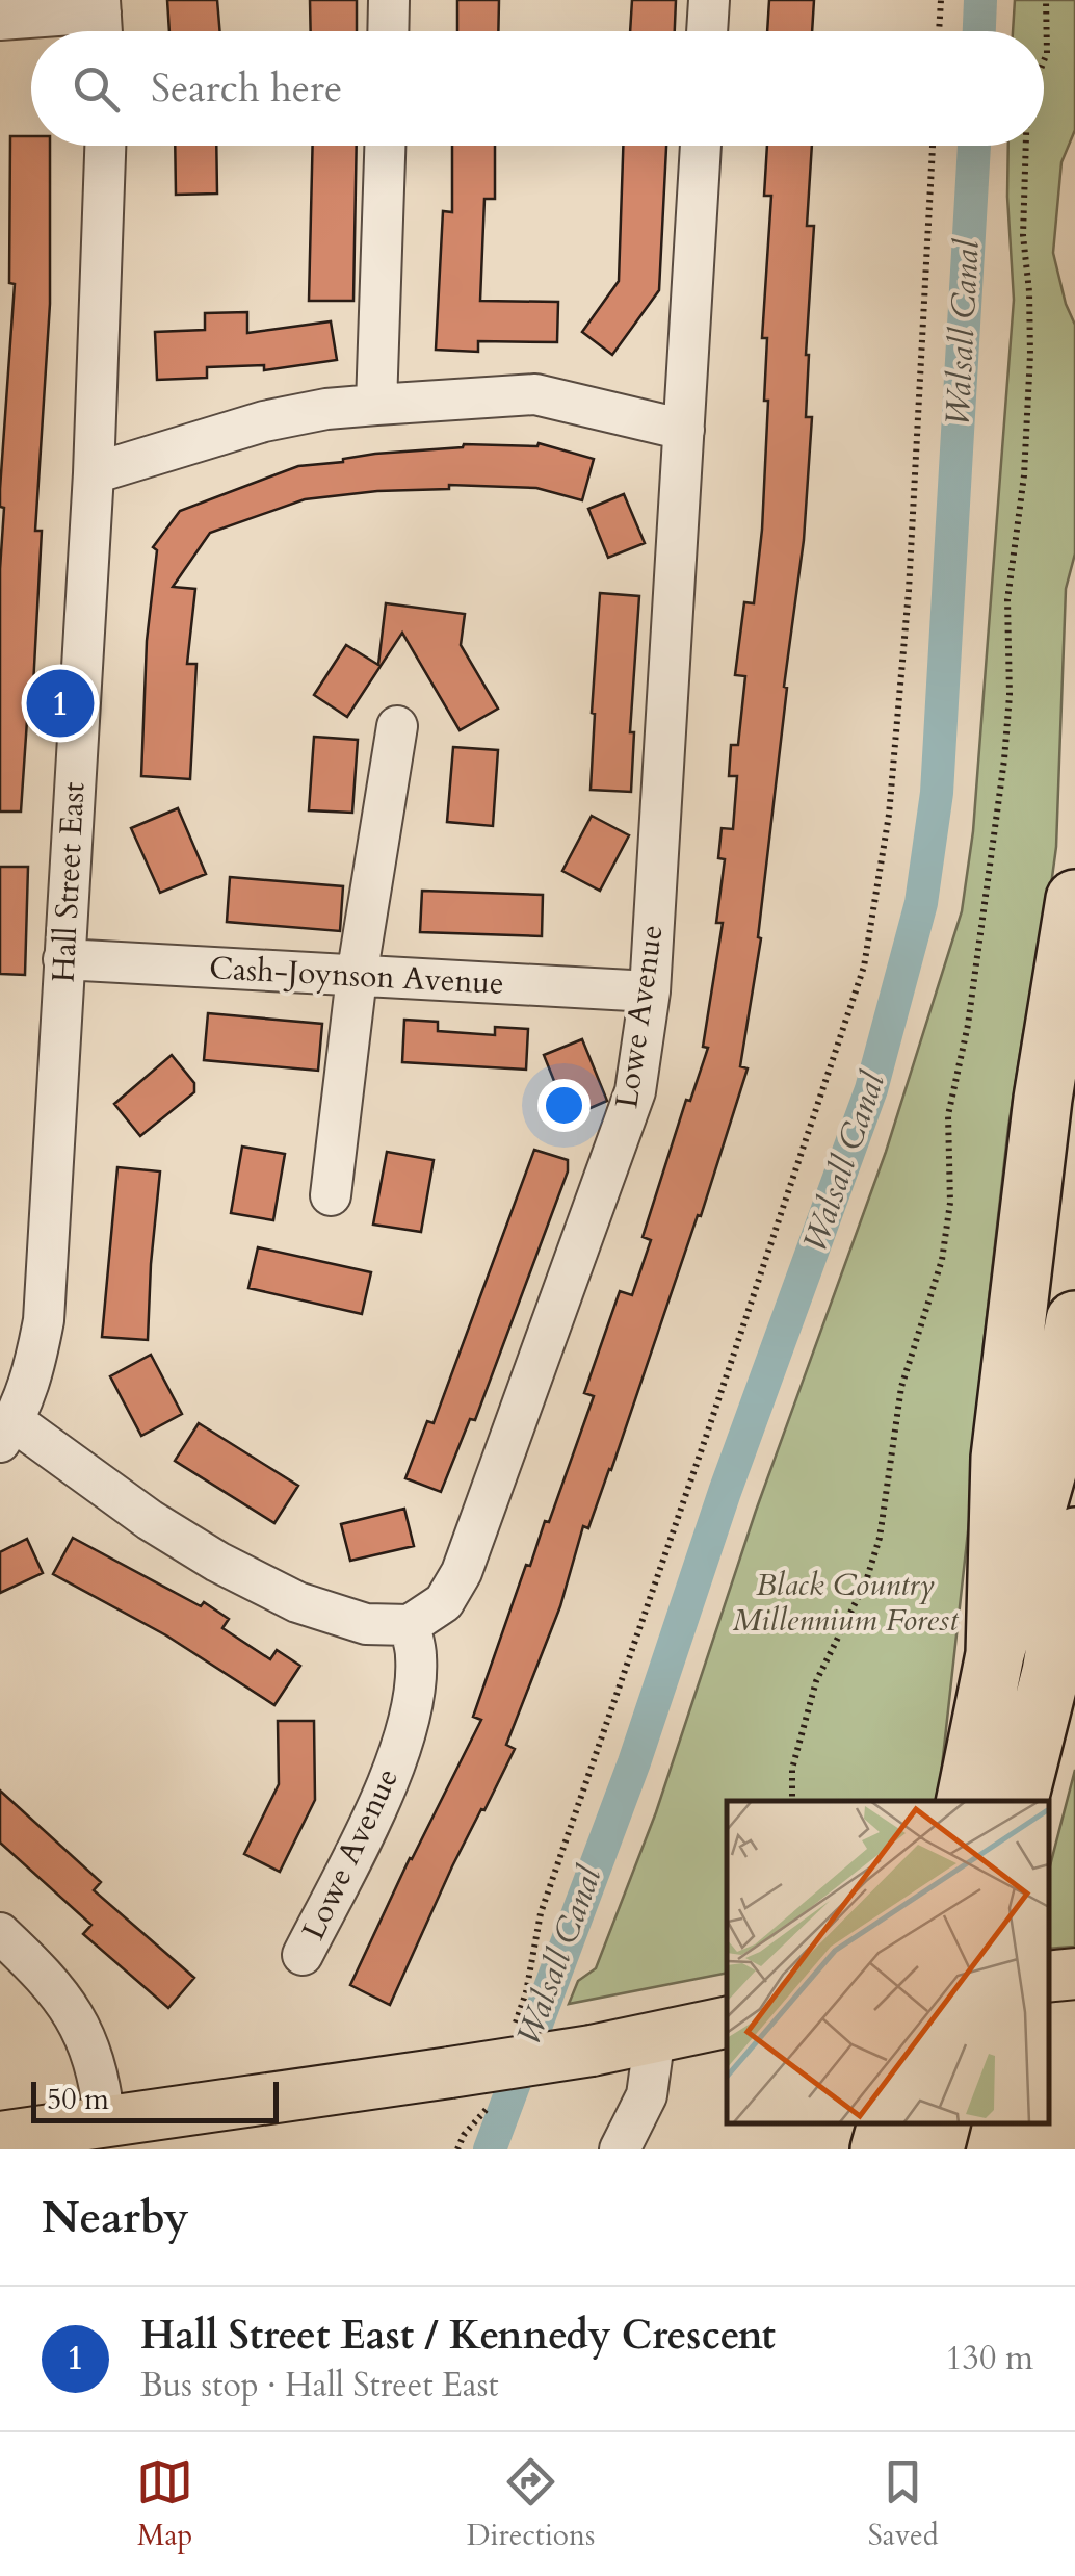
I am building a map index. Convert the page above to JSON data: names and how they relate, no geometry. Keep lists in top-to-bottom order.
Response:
{
  "streets": {
    "street": ["Hall Street East", "Cash-Joynson Avenue", "Lowe Avenue"]
  },
  "crossings": [
    ["Hall Street East", "Cash-Joynson Avenue"],
    ["Cash-Joynson Avenue", "Lowe Avenue"]
  ],
  "water": ["Walsall Canal"],
  "parks": ["Black Country Millennium Forest"],
  "scale_bar": "50 m",
  "page": {
    "search": "Search here",
    "pins": "1",
    "scale": "50 m",
    "heading": "Nearby",
    "list": [
      {
        "mark": "1",
        "name": "Hall Street East / Kennedy Crescent",
        "note": "Bus stop · Hall Street East",
        "value": "130 m"
      }
    ],
    "nav": ["Map", "Directions", "Saved"]
  }
}
